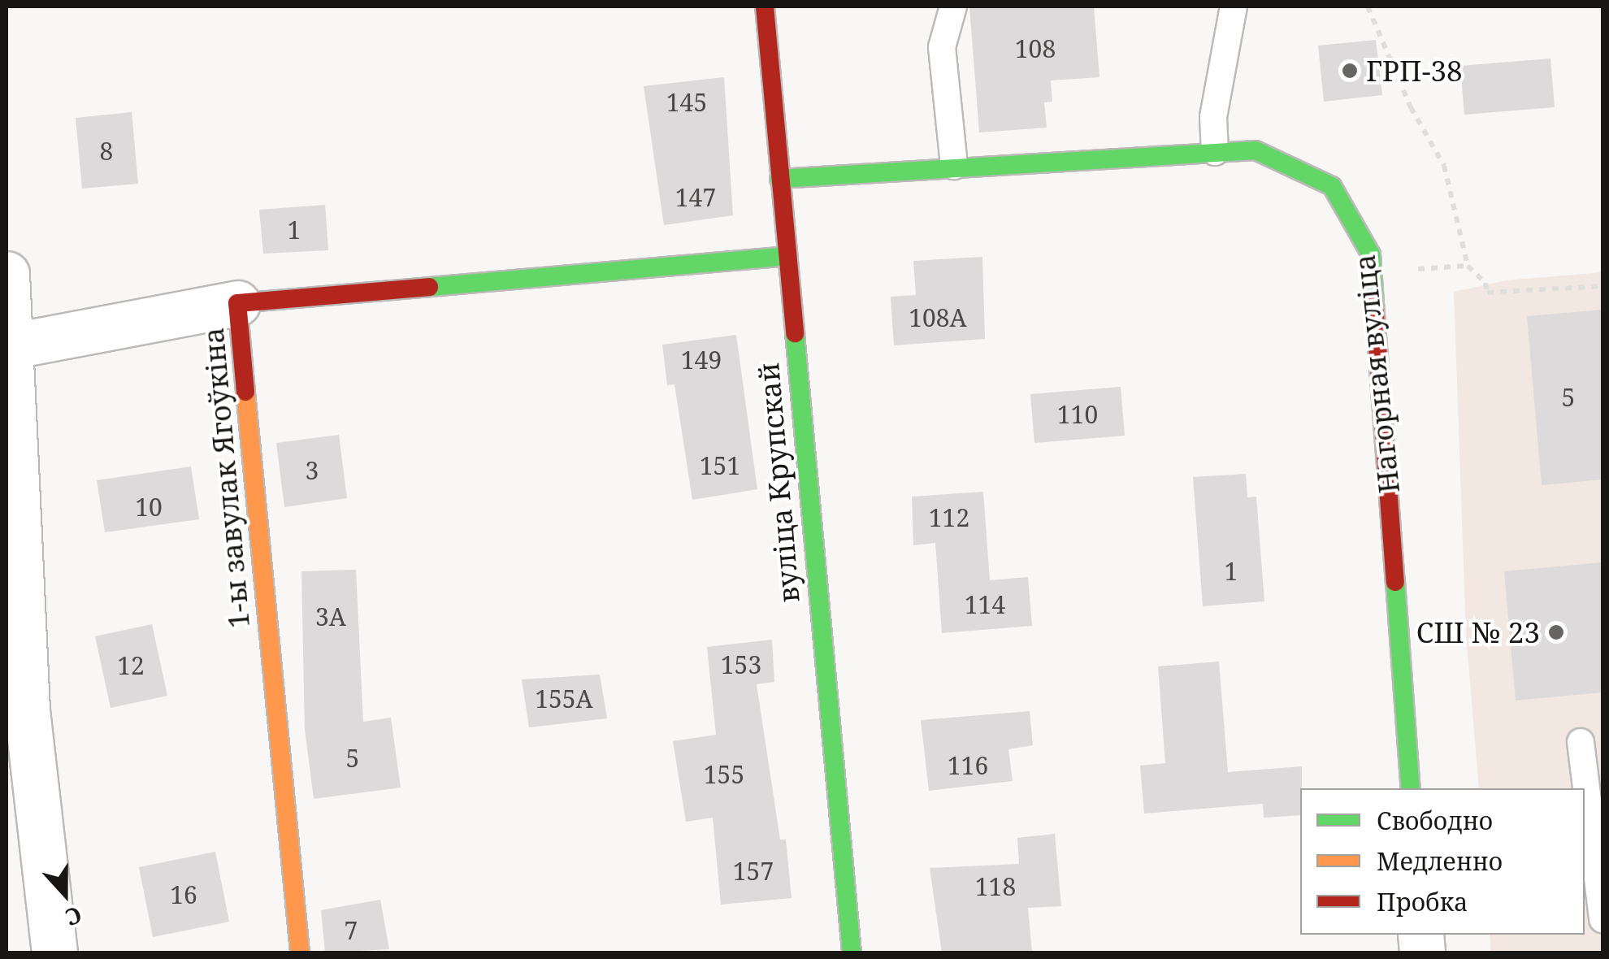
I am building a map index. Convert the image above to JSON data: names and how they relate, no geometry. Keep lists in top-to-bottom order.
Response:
{
  "streets": {
    "street": ["Нагорная вуліца", "1-ы завулак Ягоўкіна", "вуліца Крупскай"]
  },
  "crossings": [
    ["Нагорная вуліца", "вуліца Крупскай"],
    ["1-ы завулак Ягоўкіна", "вуліца Крупскай"]
  ],
  "places": ["ГРП-38", "СШ № 23"],
  "house_numbers": [
    "108",
    "145",
    "8",
    "147",
    "1",
    "108А",
    "149",
    "5",
    "110",
    "151",
    "3",
    "10",
    "112",
    "1",
    "114",
    "3А",
    "153",
    "12",
    "155А",
    "5",
    "116",
    "155",
    "157",
    "118",
    "16",
    "7"
  ],
  "legend": ["Свободно", "Медленно", "Пробка"],
  "north": "bottom"
}
